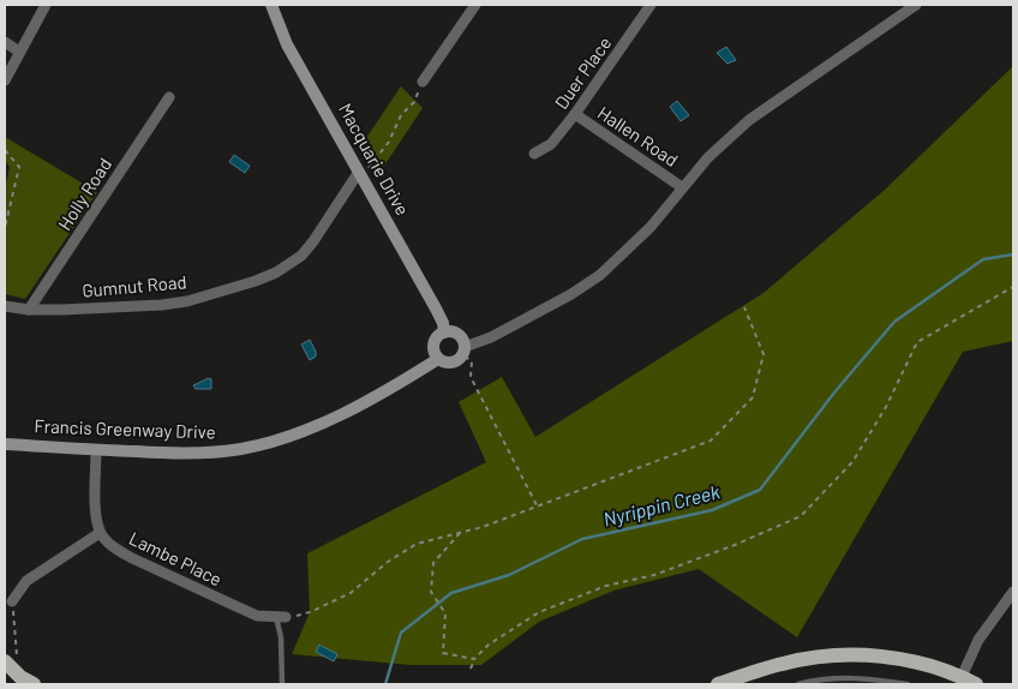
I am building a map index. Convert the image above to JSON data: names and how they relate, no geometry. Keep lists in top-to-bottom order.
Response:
{
  "streets": {
    "main road": ["Macquarie Drive", "Francis Greenway Drive"],
    "street": [
      "Duer Place",
      "Hallen Road",
      "Holly Road",
      "Gumnut Road",
      "Lambe Place"
    ]
  },
  "crossings": [
    ["Duer Place", "Hallen Road"],
    ["Macquarie Drive", "Gumnut Road"],
    ["Macquarie Drive", "Francis Greenway Drive"],
    ["Holly Road", "Gumnut Road"]
  ],
  "water": ["Nyrippin Creek"]
}
